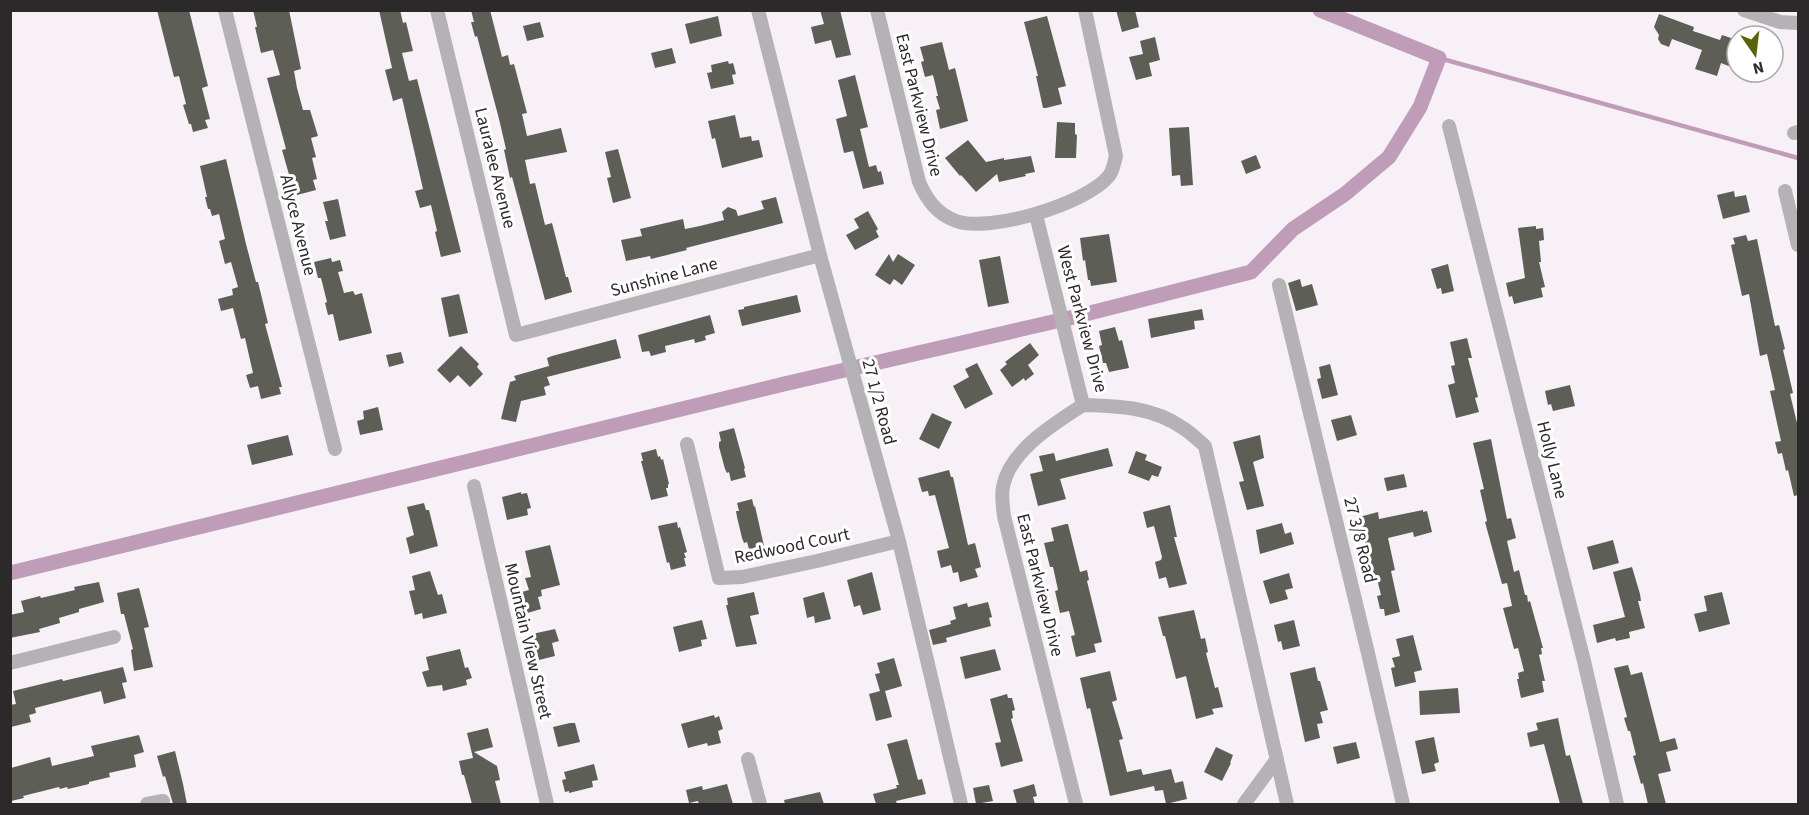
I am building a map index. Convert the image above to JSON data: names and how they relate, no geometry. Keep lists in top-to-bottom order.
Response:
{
  "streets": {
    "street": [
      "East Parkview Drive",
      "Lauralee Avenue",
      "Allyce Avenue",
      "Sunshine Lane",
      "West Parkview Drive",
      "27 1/2 Road",
      "Holly Lane",
      "27 3/8 Road",
      "Redwood Court",
      "Mountain View Street"
    ]
  },
  "crossings": [
    ["East Parkview Drive", "West Parkview Drive"],
    ["Lauralee Avenue", "Sunshine Lane"],
    ["Sunshine Lane", "27 1/2 Road"],
    ["27 1/2 Road", "Redwood Court"]
  ],
  "north": "bottom"
}
